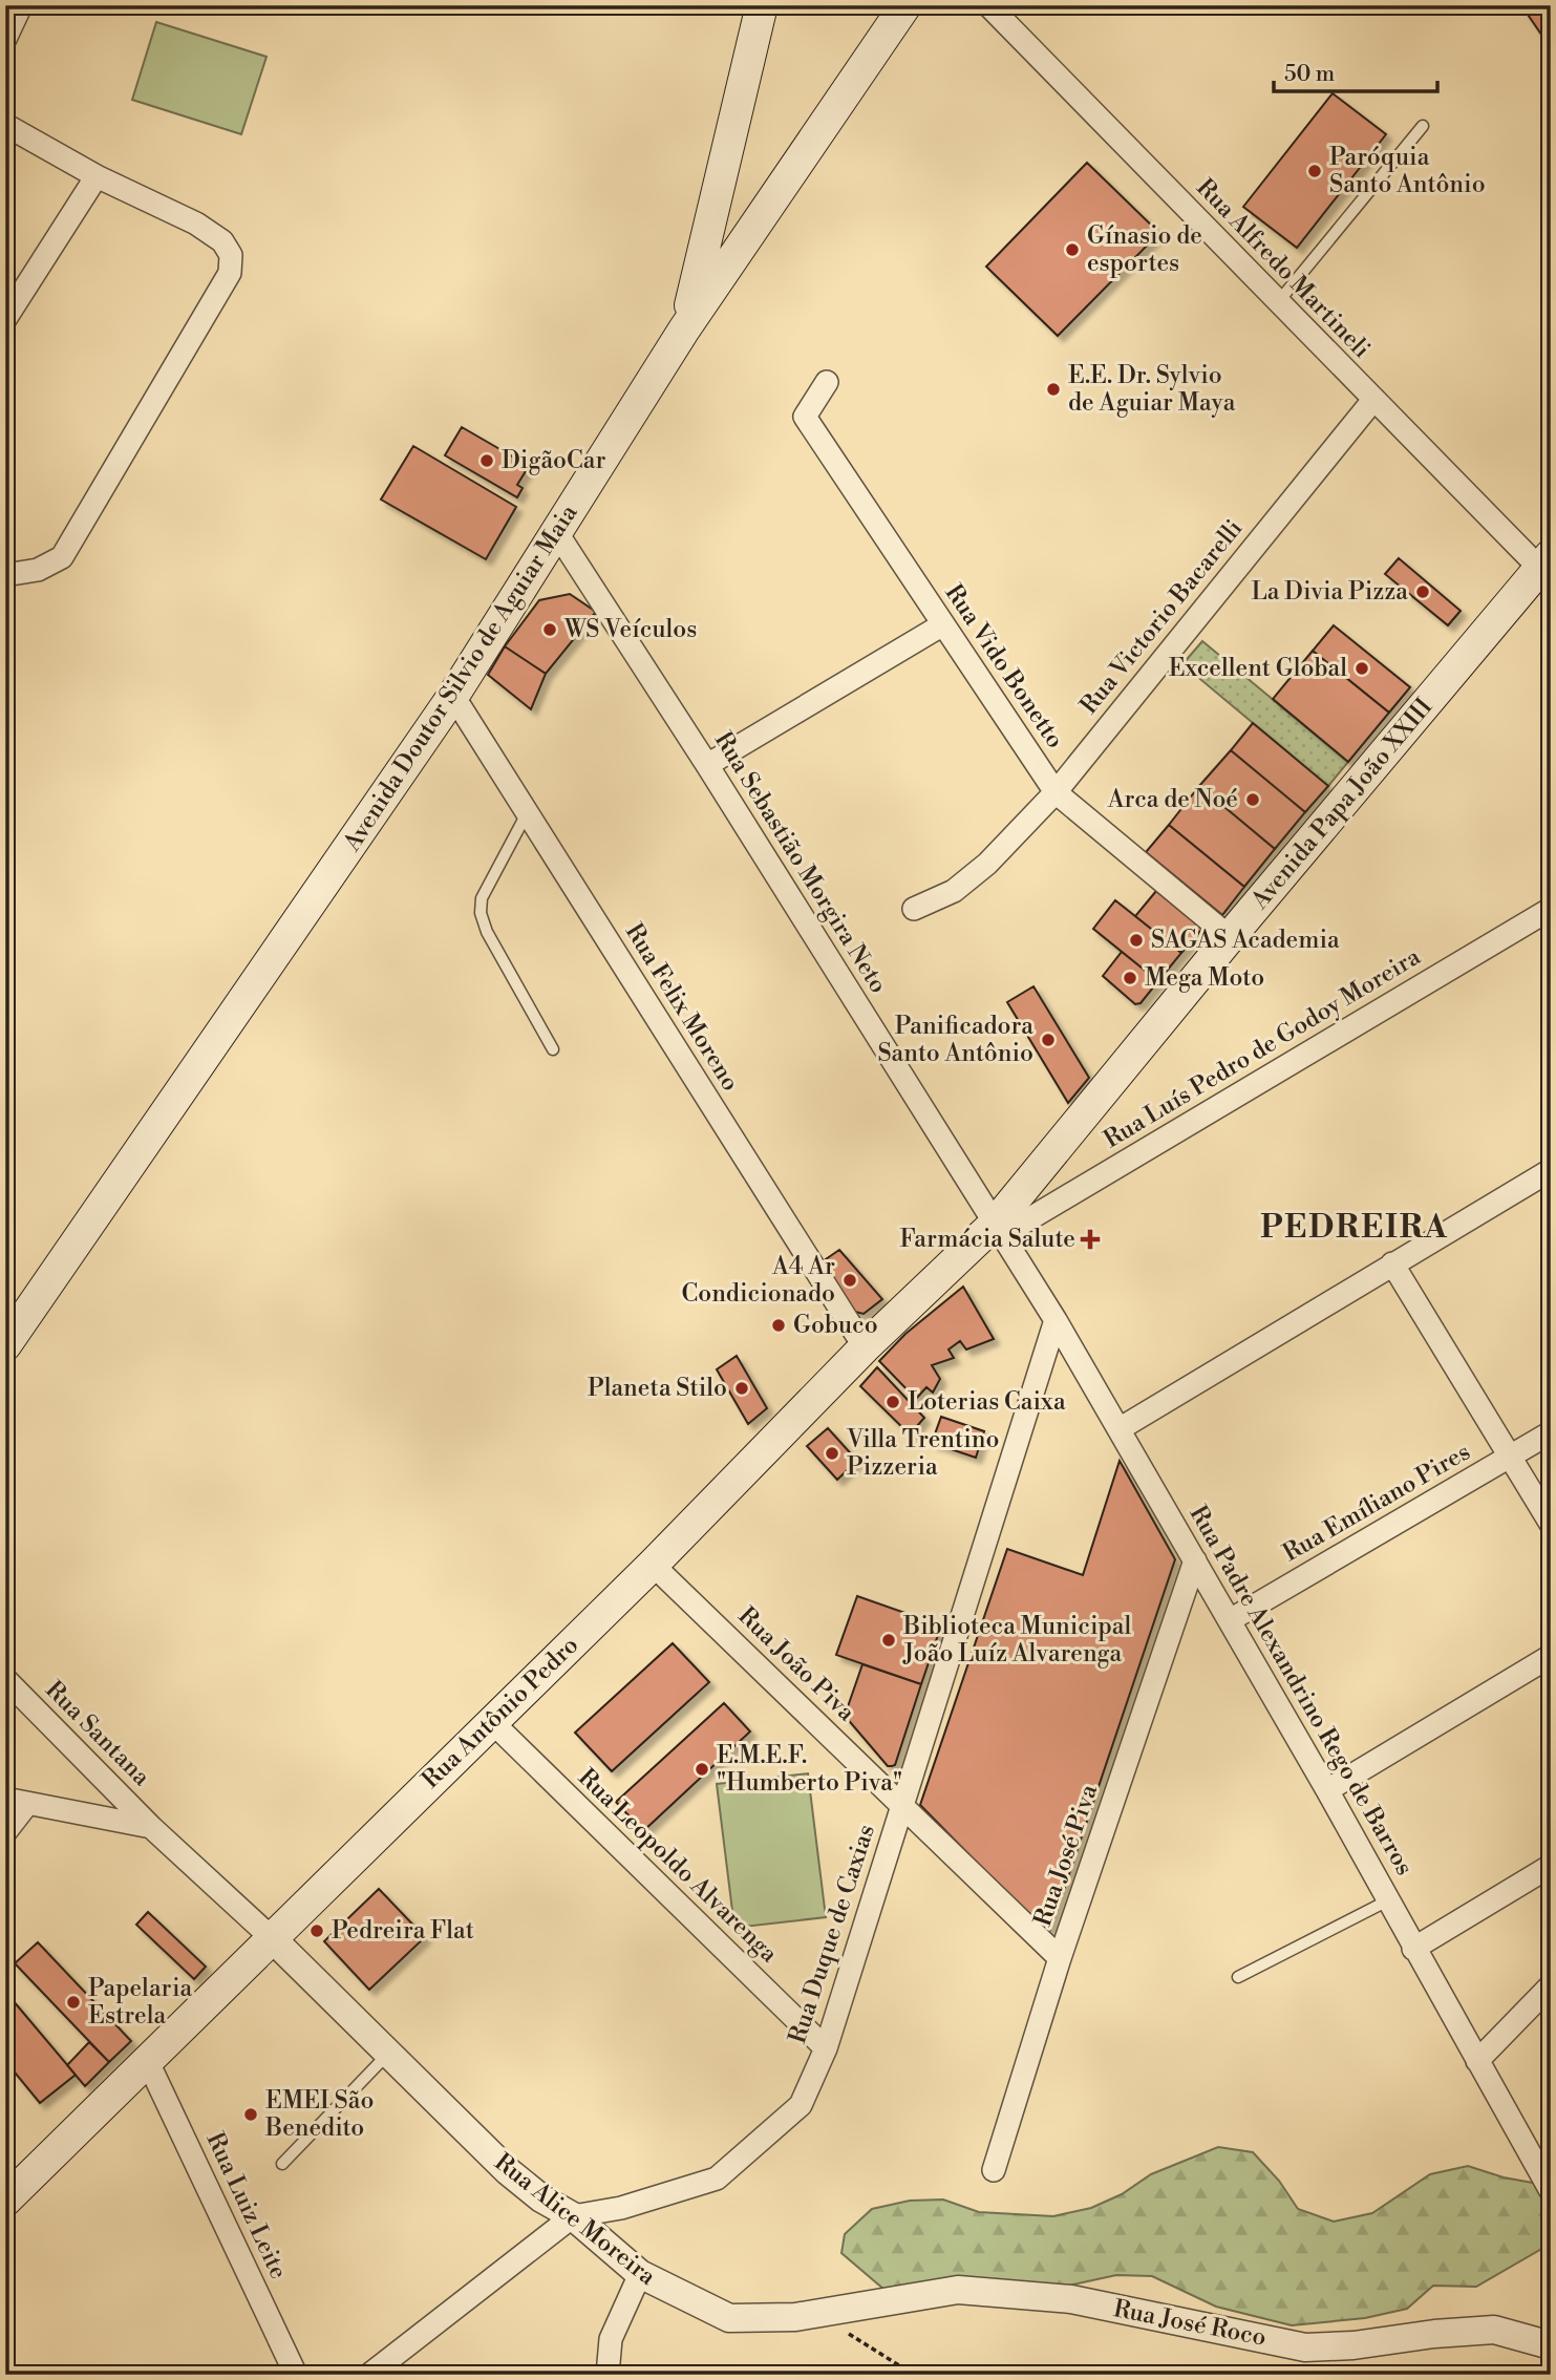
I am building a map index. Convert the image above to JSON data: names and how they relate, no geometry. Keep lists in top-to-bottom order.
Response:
{
  "streets": {
    "main road": ["Avenida Doutor Silvio de Aguiar Maia", "Avenida Papa João XXIII", "Rua Antônio Pedro"],
    "street": [
      "Rua Alfredo Martineli",
      "Rua Victorio Bacarelli",
      "Rua Vido Bonetto",
      "Rua Sebastião Morgira Neto",
      "Rua Felix Moreno",
      "Rua Luís Pedro de Godoy Moreira",
      "Rua Emíliano Pires",
      "Rua João Piva",
      "Rua Padre Alexandrino Rego de Barros",
      "Rua Santana",
      "Rua José Piva",
      "Rua Leopoldo Alvarenga",
      "Rua Duque de Caxias",
      "Rua Luiz Leite",
      "Rua Alice Moreira",
      "Rua José Roco"
    ]
  },
  "crossings": [
    ["Rua Alfredo Martineli", "Rua Victorio Bacarelli"],
    ["Rua Alfredo Martineli", "Avenida Papa João XXIII"],
    ["Rua Victorio Bacarelli", "Rua Vido Bonetto"],
    ["Rua Vido Bonetto", "Avenida Papa João XXIII"],
    ["Avenida Doutor Silvio de Aguiar Maia", "Rua Sebastião Morgira Neto"],
    ["Avenida Doutor Silvio de Aguiar Maia", "Rua Felix Moreno"],
    ["Avenida Papa João XXIII", "Rua Sebastião Morgira Neto"],
    ["Avenida Papa João XXIII", "Rua Luís Pedro de Godoy Moreira"],
    ["Avenida Papa João XXIII", "Rua Padre Alexandrino Rego de Barros"],
    ["Avenida Papa João XXIII", "Rua Antônio Pedro"],
    ["Rua Sebastião Morgira Neto", "Rua Luís Pedro de Godoy Moreira"],
    ["Rua Sebastião Morgira Neto", "Rua Padre Alexandrino Rego de Barros"],
    ["Rua Sebastião Morgira Neto", "Rua Antônio Pedro"],
    ["Rua Felix Moreno", "Rua Antônio Pedro"],
    ["Rua Luís Pedro de Godoy Moreira", "Rua Padre Alexandrino Rego de Barros"],
    ["Rua Luís Pedro de Godoy Moreira", "Rua Antônio Pedro"],
    ["Rua Emíliano Pires", "Rua Padre Alexandrino Rego de Barros"],
    ["Rua João Piva", "Rua Antônio Pedro"],
    ["Rua João Piva", "Rua José Piva"],
    ["Rua João Piva", "Rua Duque de Caxias"],
    ["Rua Padre Alexandrino Rego de Barros", "Rua Antônio Pedro"],
    ["Rua Padre Alexandrino Rego de Barros", "Rua José Piva"],
    ["Rua Padre Alexandrino Rego de Barros", "Rua Duque de Caxias"],
    ["Rua Antônio Pedro", "Rua Santana"],
    ["Rua Antônio Pedro", "Rua Leopoldo Alvarenga"],
    ["Rua Antônio Pedro", "Rua Luiz Leite"],
    ["Rua Antônio Pedro", "Rua Alice Moreira"],
    ["Rua Santana", "Rua Alice Moreira"],
    ["Rua Leopoldo Alvarenga", "Rua Duque de Caxias"],
    ["Rua Duque de Caxias", "Rua Alice Moreira"],
    ["Rua Alice Moreira", "Rua José Roco"]
  ],
  "districts": ["PEDREIRA"],
  "places": {
    "other": [
      "Paróquia Santo Antônio",
      "Gínasio de esportes",
      "E.E. Dr. Sylvio de Aguiar Maya",
      "DigãoCar",
      "La Divia Pizza",
      "WS Veículos",
      "Excellent Global",
      "Arca de Noé",
      "SAGAS Academia",
      "Mega Moto",
      "Panificadora Santo Antônio",
      "A4 Ar Condicionado",
      "Gobuco",
      "Planeta Stilo",
      "Loterias Caixa",
      "Villa Trentino Pizzeria",
      "Biblioteca Municipal João Luíz Alvarenga",
      "E.M.E.F. \"Humberto Piva\"",
      "Pedreira Flat",
      "Papelaria Estrela",
      "EMEI São Benedito"
    ],
    "health": ["Farmácia Salute"]
  },
  "scale_bar": "50 m"
}
